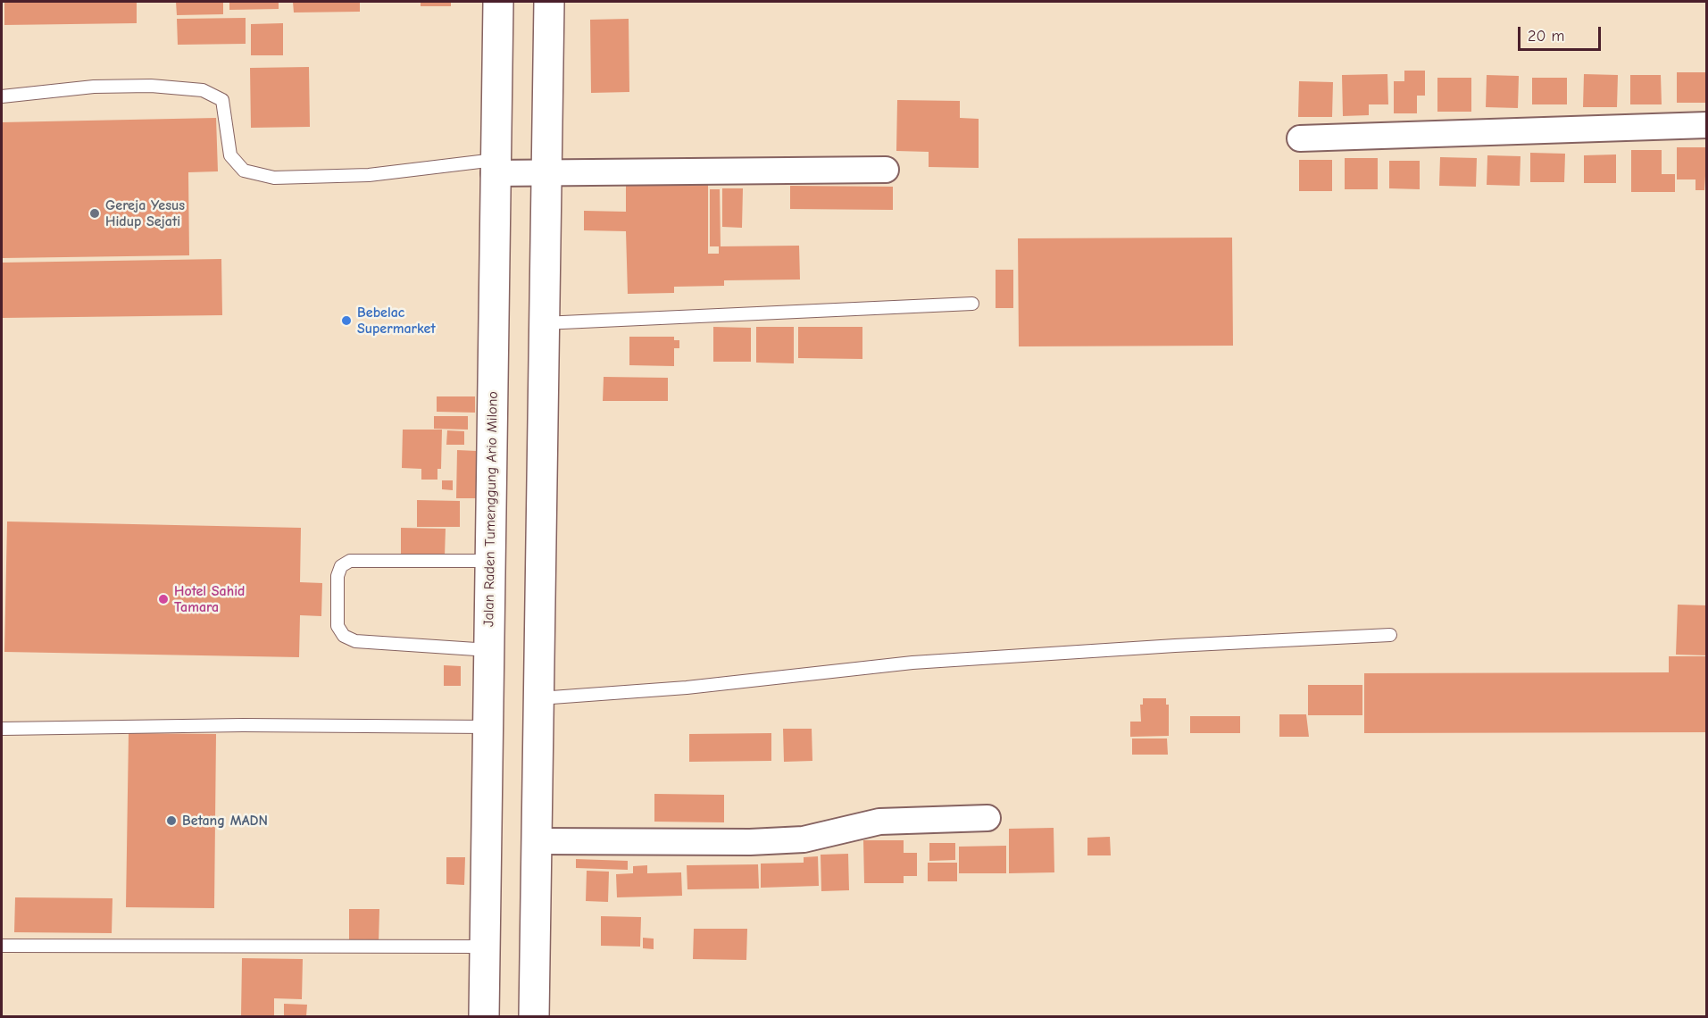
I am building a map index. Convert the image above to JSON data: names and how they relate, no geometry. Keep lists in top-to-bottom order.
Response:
{
  "streets": {
    "highway": ["Jalan Raden Tumenggung Ario Milono"]
  },
  "places": [
    "Gereja Yesus Hidup Sejati",
    "Bebelac Supermarket",
    "Hotel Sahid Tamara",
    "Betang MADN"
  ],
  "scale_bar": "20 m"
}
